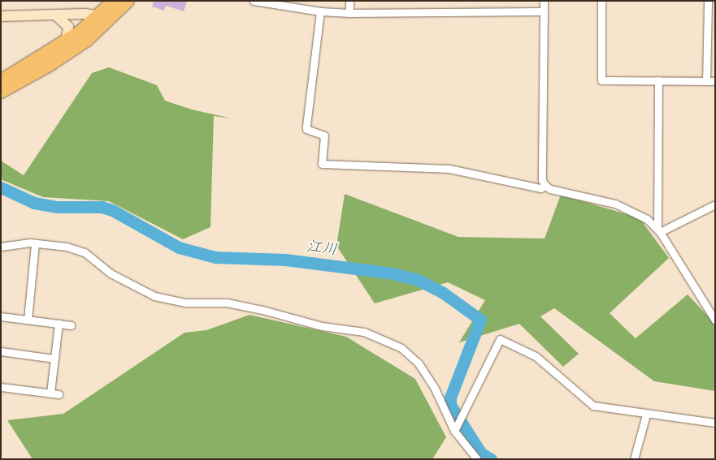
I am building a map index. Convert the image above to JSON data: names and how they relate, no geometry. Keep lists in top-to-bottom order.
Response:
{
  "water": ["江川"]
}
